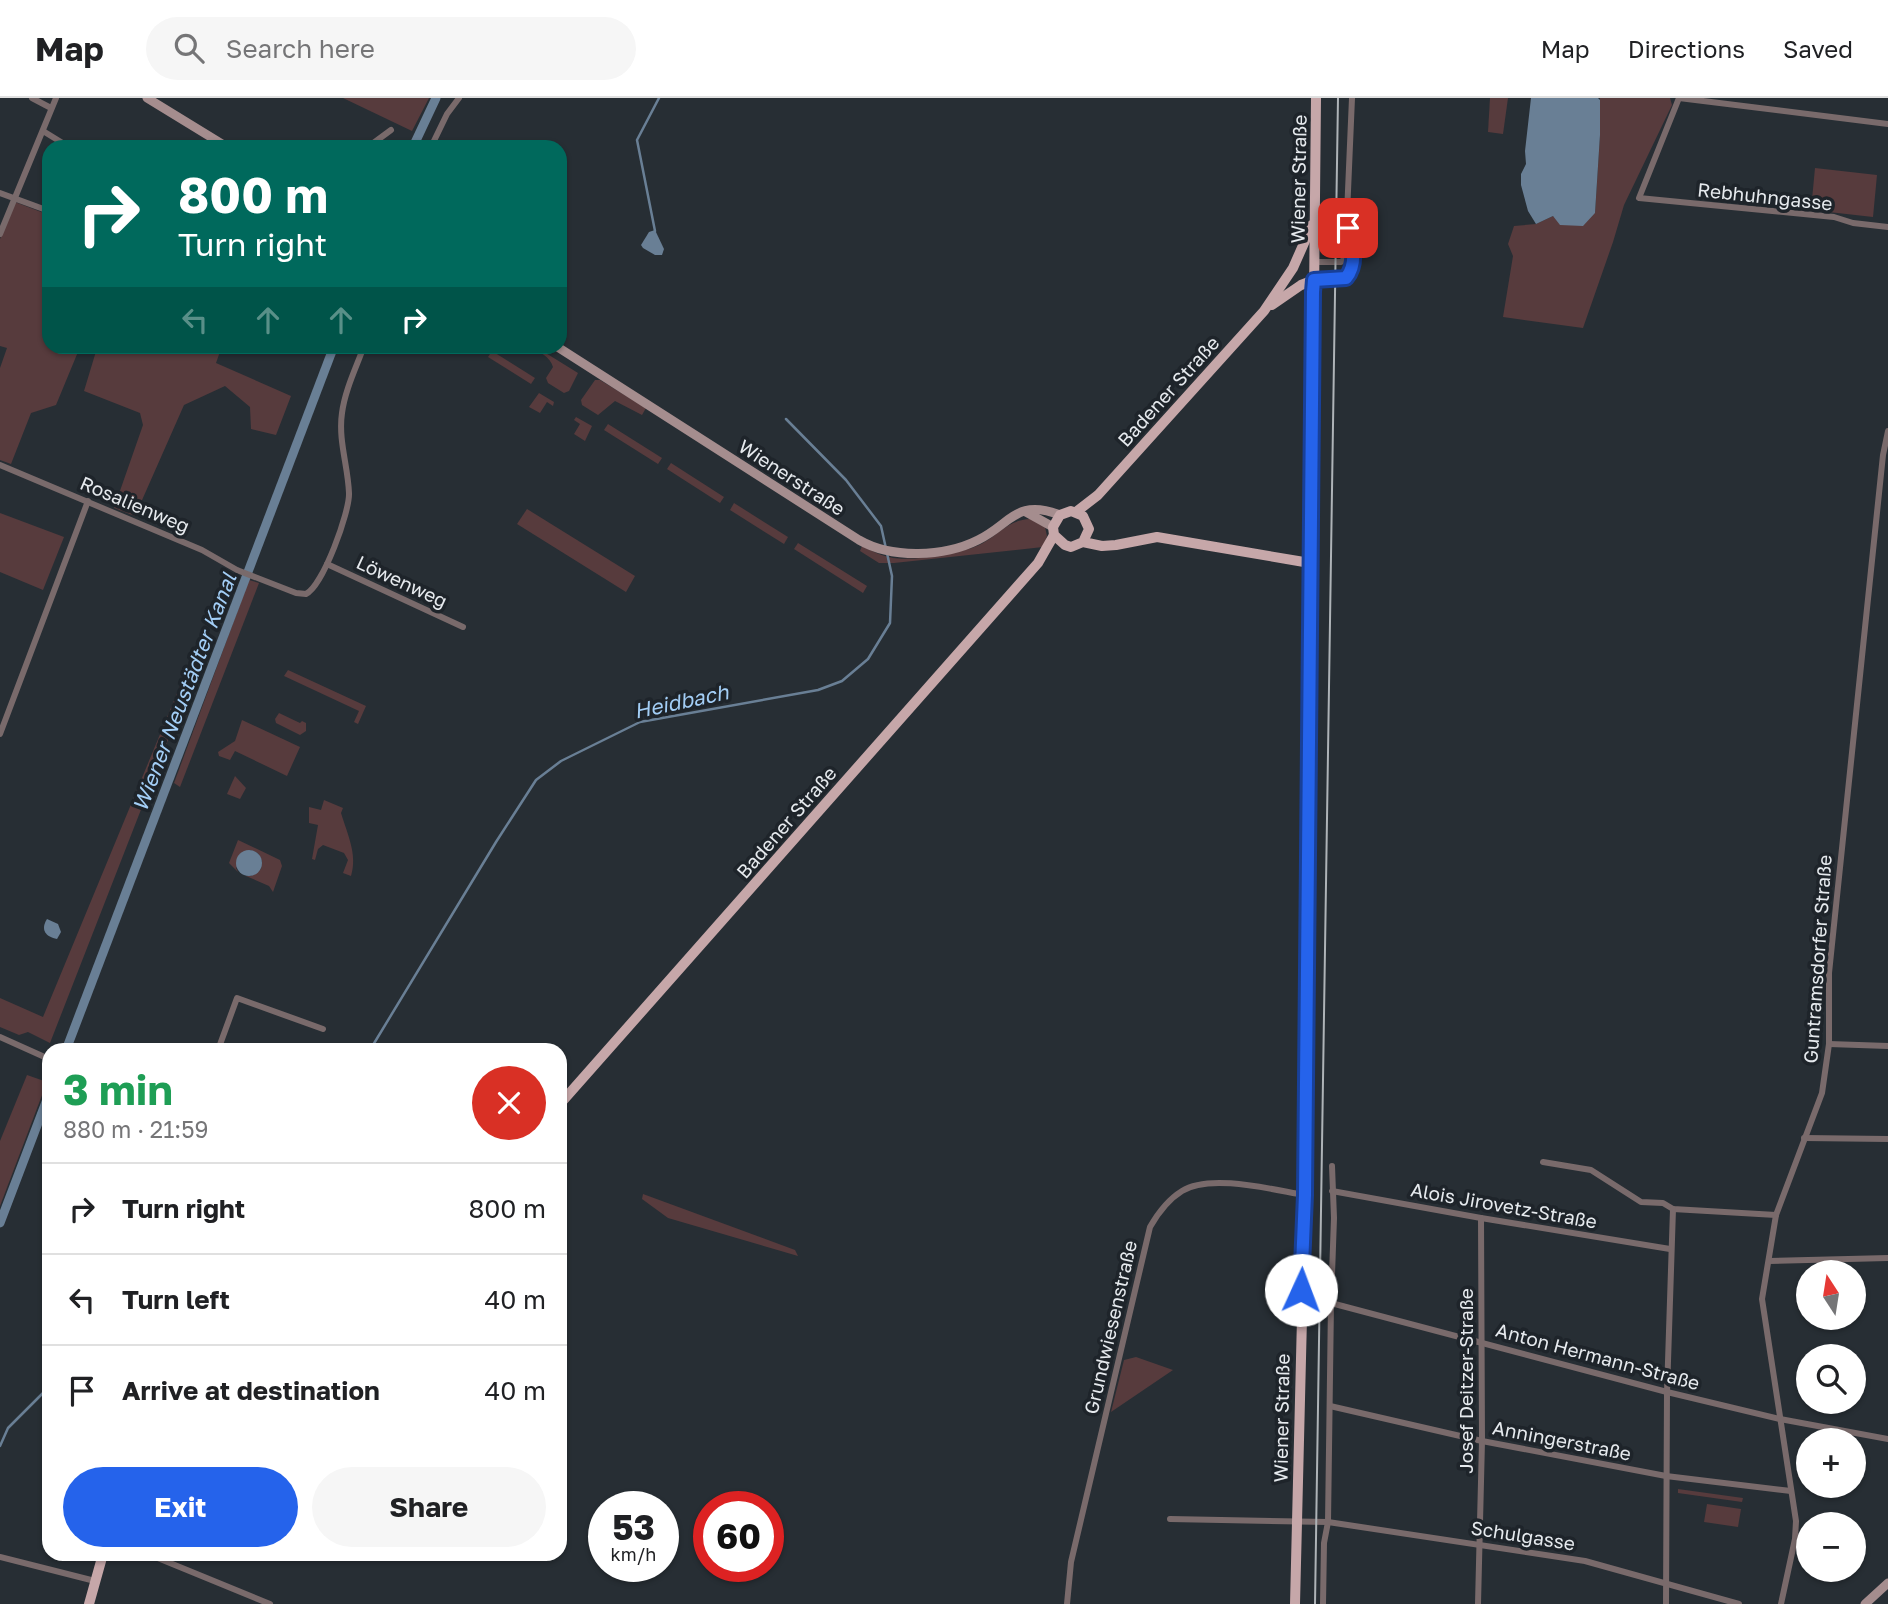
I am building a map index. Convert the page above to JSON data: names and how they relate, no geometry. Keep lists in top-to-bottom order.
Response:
{
  "streets": {
    "main road": ["Wiener Straße", "Badener Straße"],
    "street": [
      "Rebhuhngasse",
      "Wienerstraße",
      "Rosalienweg",
      "Löwenweg",
      "Guntramsdorfer Straße",
      "Alois Jirovetz-Straße",
      "Grundwiesenstraße",
      "Anton Hermann-Straße",
      "Josef Deitzer-Straße",
      "Anningerstraße",
      "Schulgasse"
    ]
  },
  "crossings": [
    ["Wiener Straße", "Grundwiesenstraße"],
    ["Wiener Straße", "Anton Hermann-Straße"],
    ["Wiener Straße", "Schulgasse"],
    ["Rosalienweg", "Löwenweg"],
    ["Guntramsdorfer Straße", "Anton Hermann-Straße"],
    ["Guntramsdorfer Straße", "Anningerstraße"],
    ["Alois Jirovetz-Straße", "Josef Deitzer-Straße"],
    ["Anton Hermann-Straße", "Josef Deitzer-Straße"],
    ["Josef Deitzer-Straße", "Anningerstraße"],
    ["Josef Deitzer-Straße", "Schulgasse"]
  ],
  "water": ["Wiener Neustädter Kanal", "Heidbach"],
  "north": "top",
  "page": {
    "header": "Map",
    "search": "Search here",
    "nav": ["Map", "Directions", "Saved"],
    "turn": ["800 m", "Turn right"],
    "heading": ["3 min", "880 m · 21:59"],
    "list": [
      {
        "name": "Turn right",
        "value": "800 m"
      },
      {
        "name": "Turn left",
        "value": "40 m"
      },
      {
        "name": "Arrive at destination",
        "value": "40 m"
      }
    ],
    "map_buttons": ["+", "−"],
    "buttons": ["Exit", "Share"],
    "speed": "53 km/h",
    "limit": "60"
  }
}
